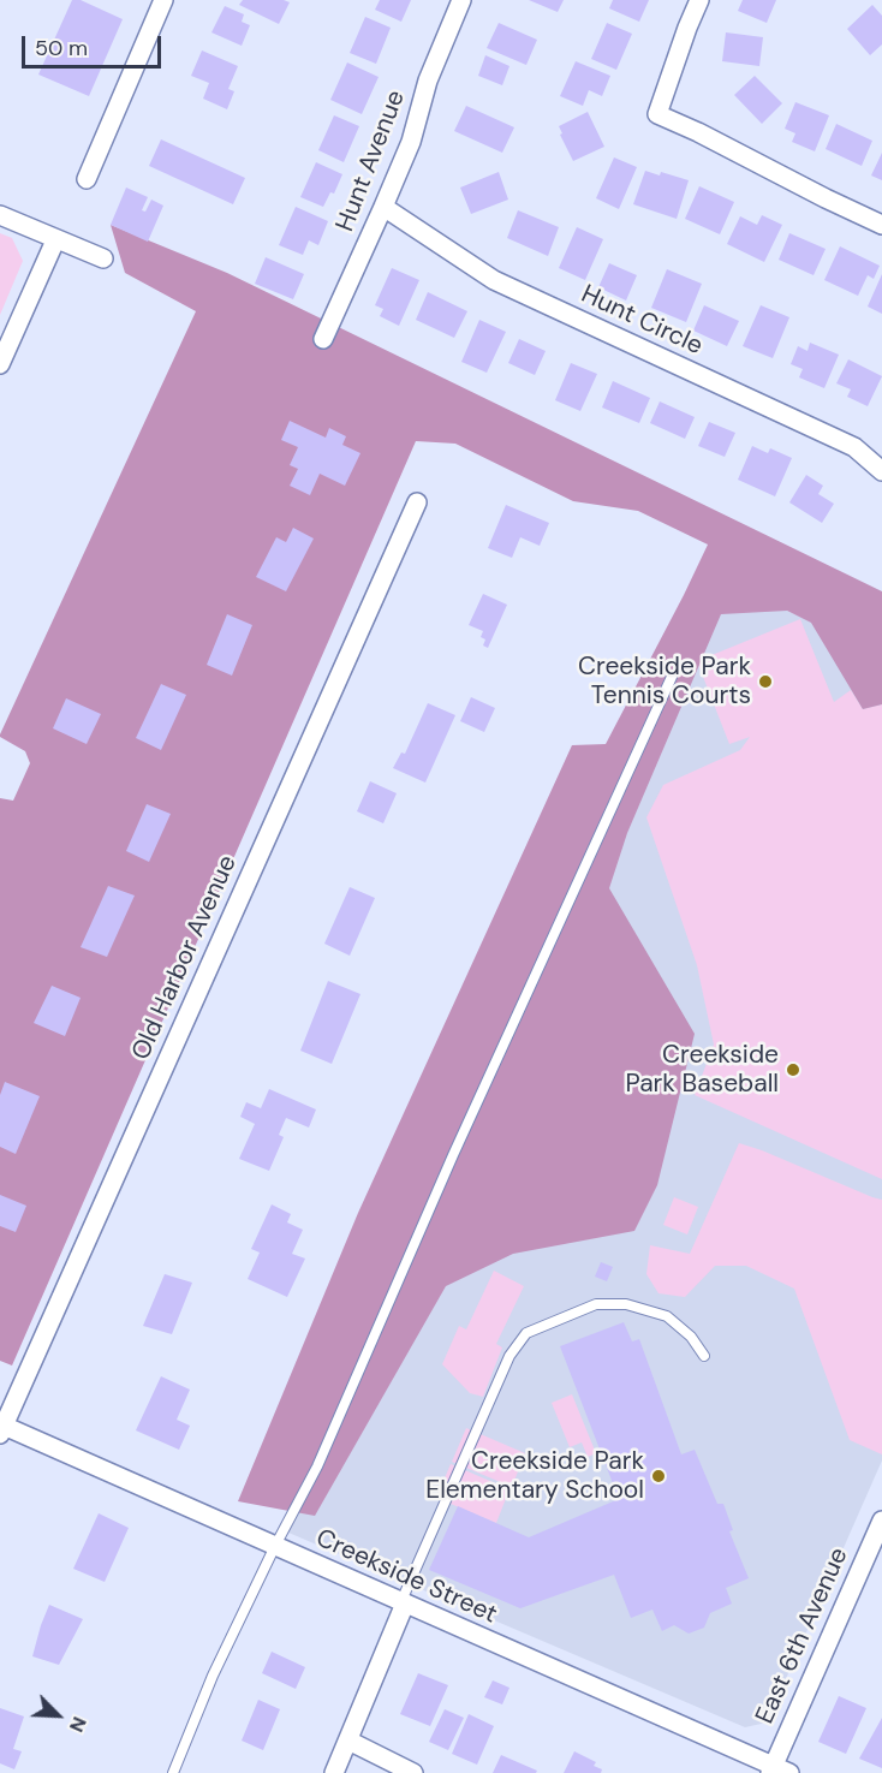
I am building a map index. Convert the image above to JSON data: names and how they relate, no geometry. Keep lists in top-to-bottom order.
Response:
{
  "streets": {
    "street": [
      "Hunt Avenue",
      "Hunt Circle",
      "Old Harbor Avenue",
      "Creekside Street",
      "East 6th Avenue"
    ]
  },
  "crossings": [
    ["Hunt Avenue", "Hunt Circle"],
    ["Old Harbor Avenue", "Creekside Street"],
    ["Creekside Street", "East 6th Avenue"]
  ],
  "places": ["Creekside Park Tennis Courts", "Creekside Park Baseball", "Creekside Park Elementary School"],
  "scale_bar": "50 m",
  "north": "bottom right"
}
